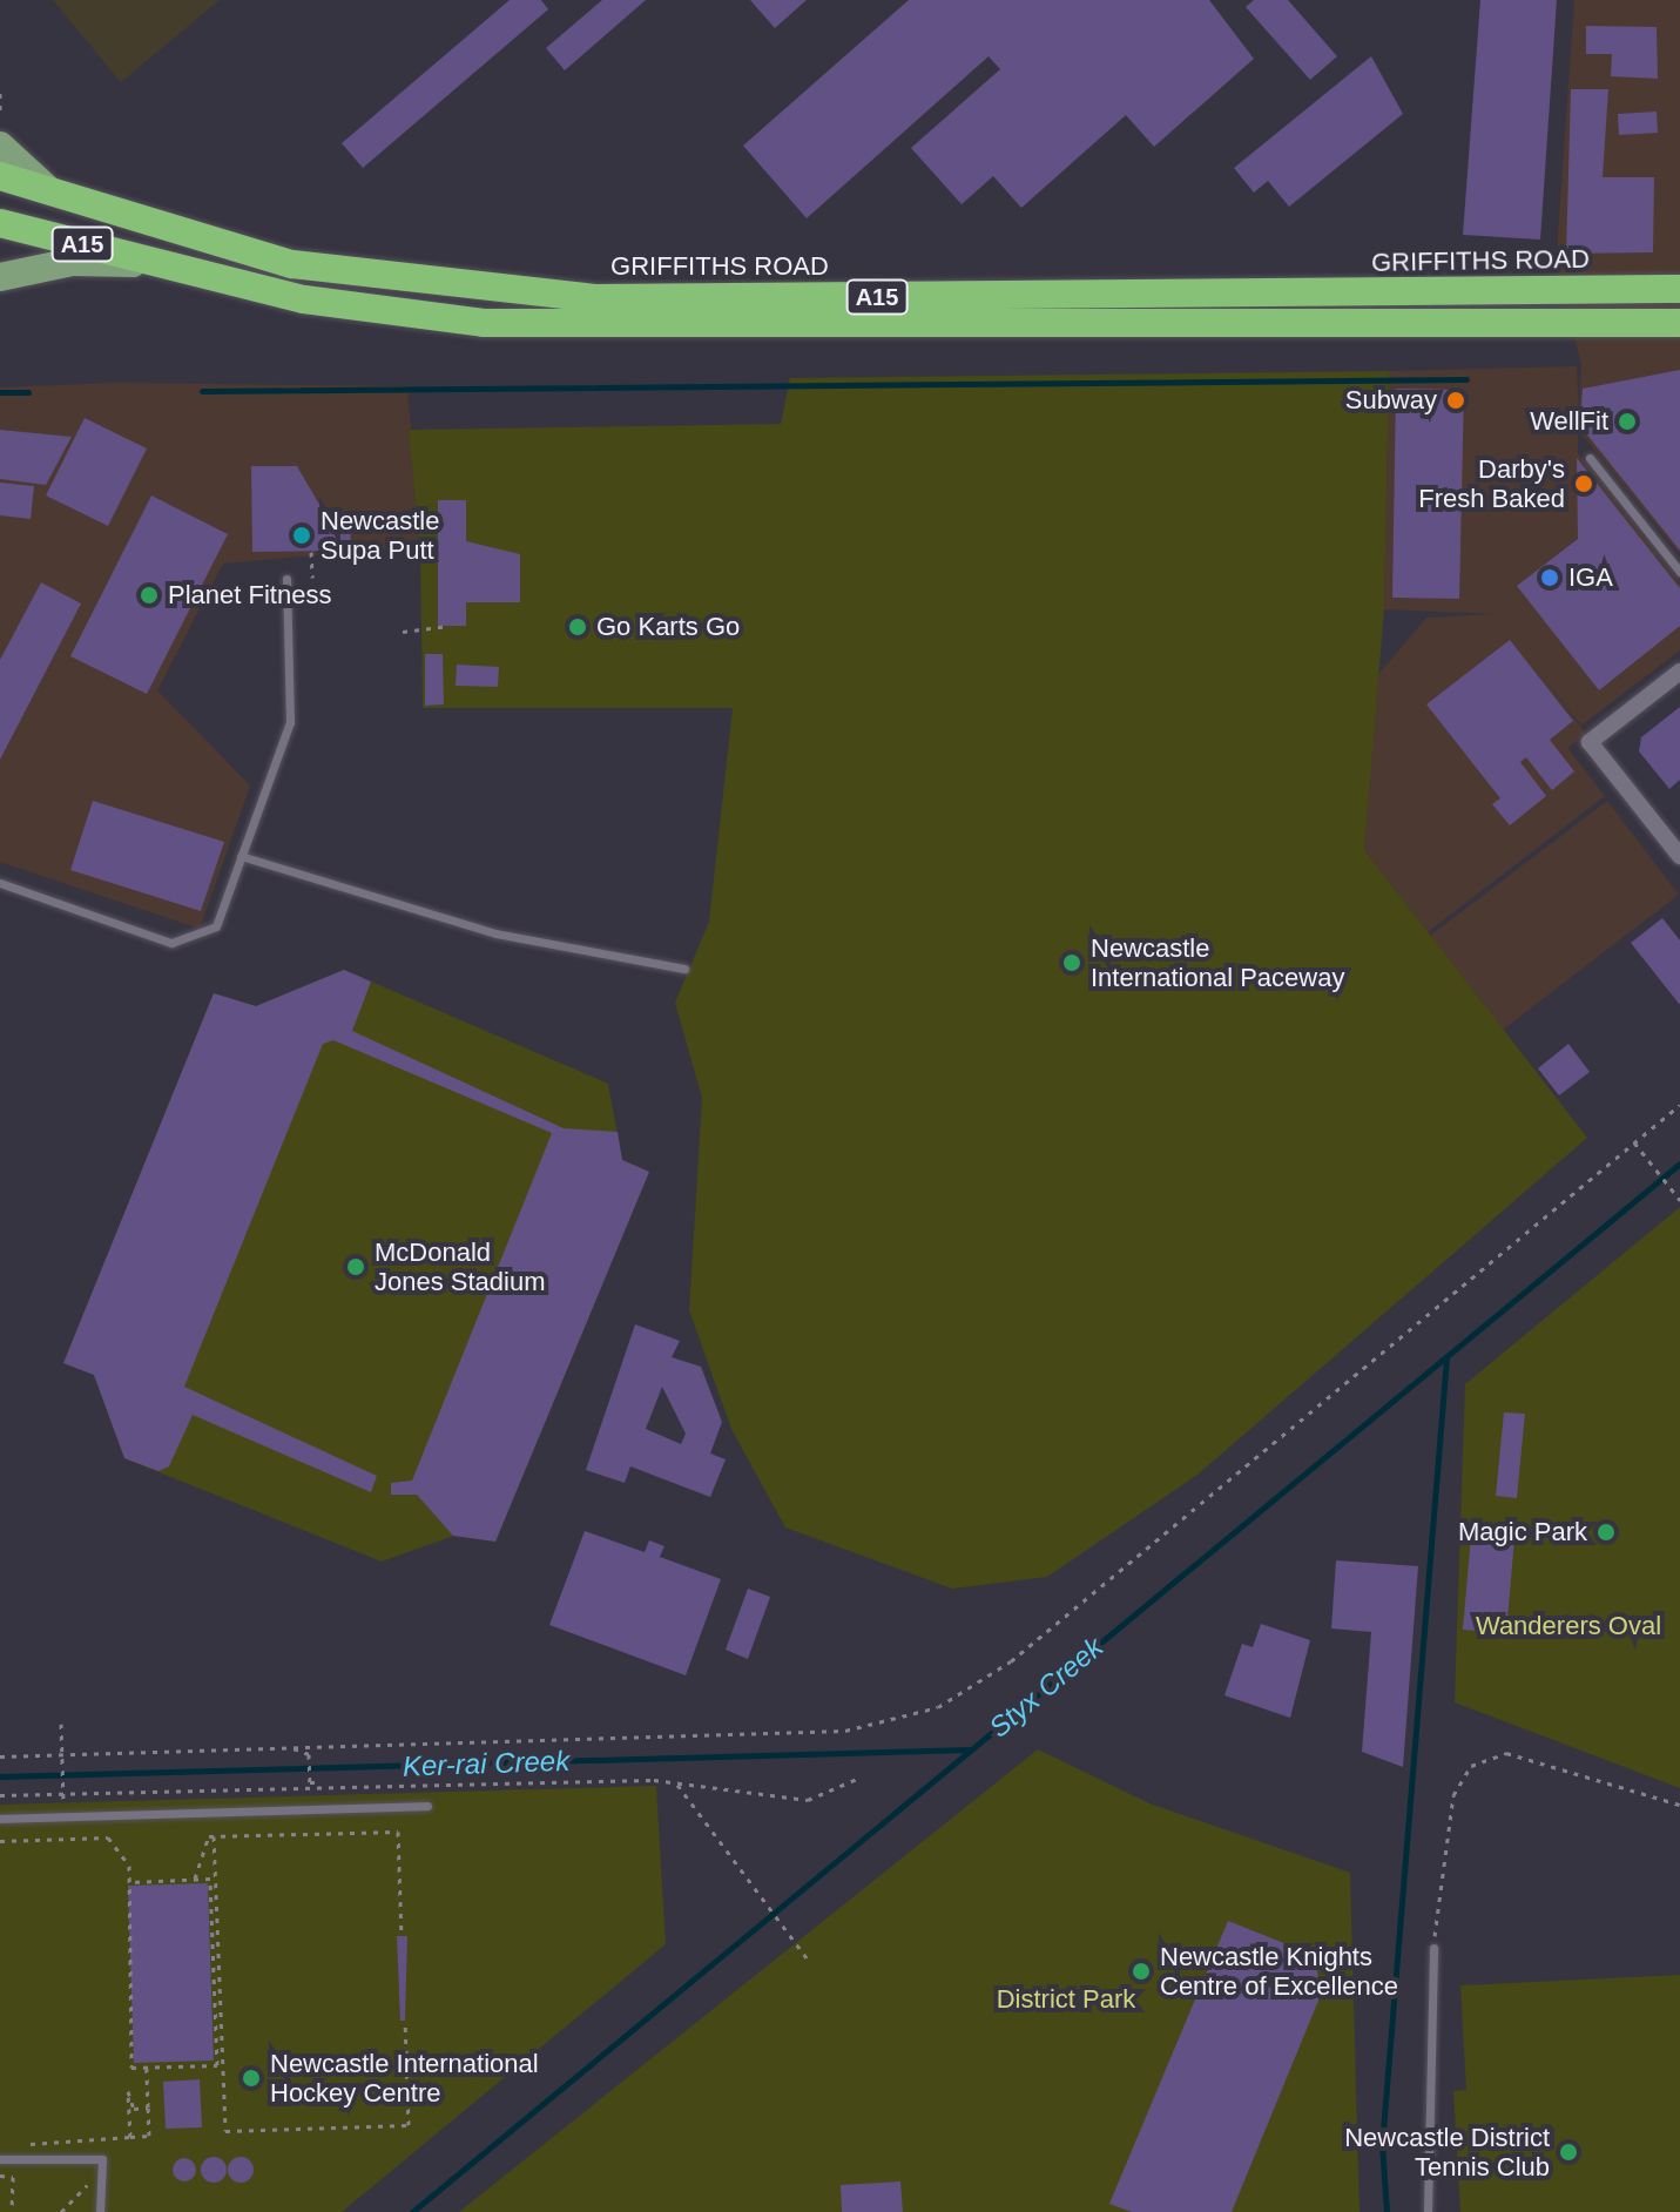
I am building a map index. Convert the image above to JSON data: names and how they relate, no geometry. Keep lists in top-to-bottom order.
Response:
{
  "streets": {
    "highway": ["A15", "GRIFFITHS ROAD"]
  },
  "water": ["Styx Creek", "Ker-rai Creek"],
  "parks": ["Wanderers Oval", "District Park"],
  "places": [
    "Subway",
    "WellFit",
    "Darby's Fresh Baked",
    "Newcastle Supa Putt",
    "IGA",
    "Planet Fitness",
    "Go Karts Go",
    "Newcastle International Paceway",
    "McDonald Jones Stadium",
    "Magic Park",
    "Newcastle Knights Centre of Excellence",
    "Newcastle International Hockey Centre",
    "Newcastle District Tennis Club"
  ]
}
